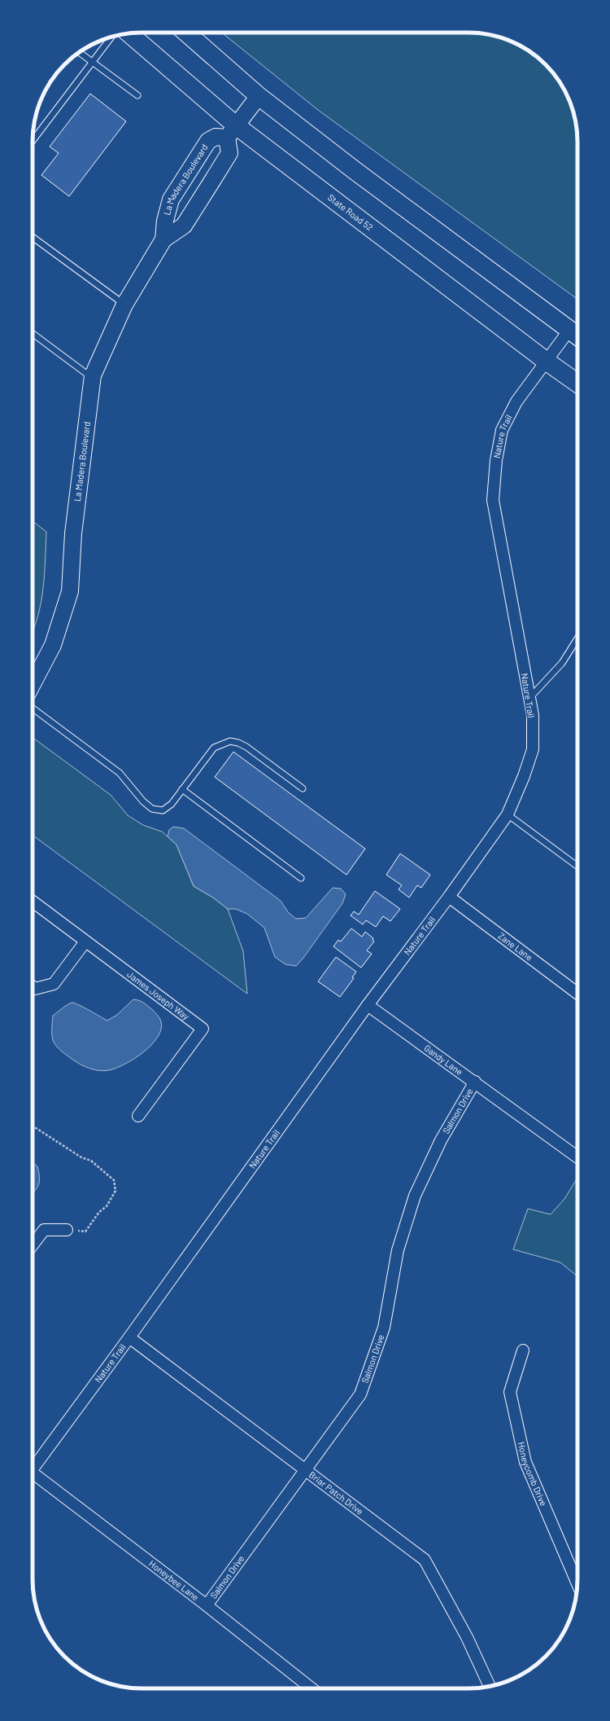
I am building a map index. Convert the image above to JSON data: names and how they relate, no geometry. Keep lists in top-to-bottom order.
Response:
{
  "streets": {
    "main road": ["State Road 52"],
    "street": [
      "La Madera Boulevard",
      "Nature Trail",
      "Zane Lane",
      "James Joseph Way",
      "Gandy Lane",
      "Salmon Drive",
      "Honeycomb Drive",
      "Briar Patch Drive",
      "Honeybee Lane"
    ]
  },
  "crossings": [
    ["La Madera Boulevard", "State Road 52"],
    ["State Road 52", "Nature Trail"],
    ["Nature Trail", "Zane Lane"],
    ["Nature Trail", "Gandy Lane"],
    ["Nature Trail", "Briar Patch Drive"],
    ["Gandy Lane", "Salmon Drive"],
    ["Salmon Drive", "Briar Patch Drive"],
    ["Salmon Drive", "Honeybee Lane"]
  ]
}
